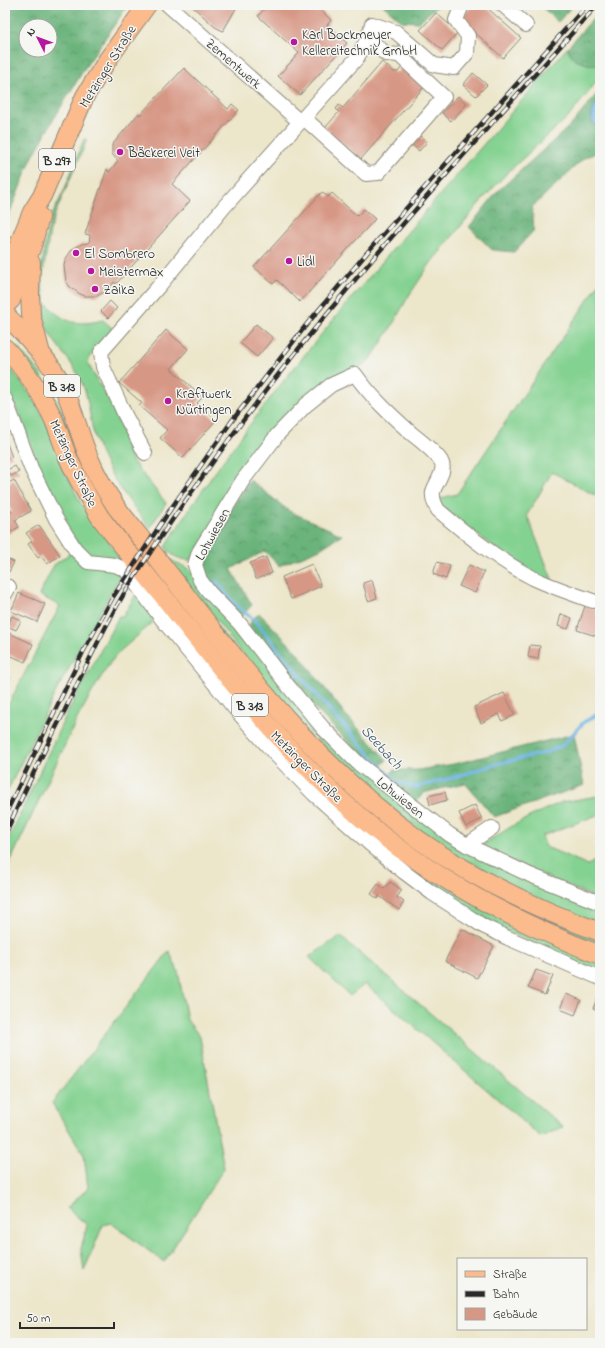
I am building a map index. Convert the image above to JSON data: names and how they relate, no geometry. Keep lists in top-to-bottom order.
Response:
{
  "streets": {
    "main road": ["Metzinger Straße", "B 297", "B 313"],
    "street": ["Zementwerk", "Lohwiesen"]
  },
  "crossings": [
    ["Metzinger Straße", "B 297"],
    ["Metzinger Straße", "B 313"],
    ["B 297", "B 313"]
  ],
  "water": ["Seebach"],
  "places": [
    "Karl Bockmeyer Kellereitechnik GmbH",
    "Bäckerei Veit",
    "El Sombrero",
    "Lidl",
    "Meistermax",
    "Zaika",
    "Kraftwerk Nürtingen"
  ],
  "legend": ["Straße", "Bahn", "Gebäude"],
  "scale_bar": "50 m",
  "north": "top left"
}
